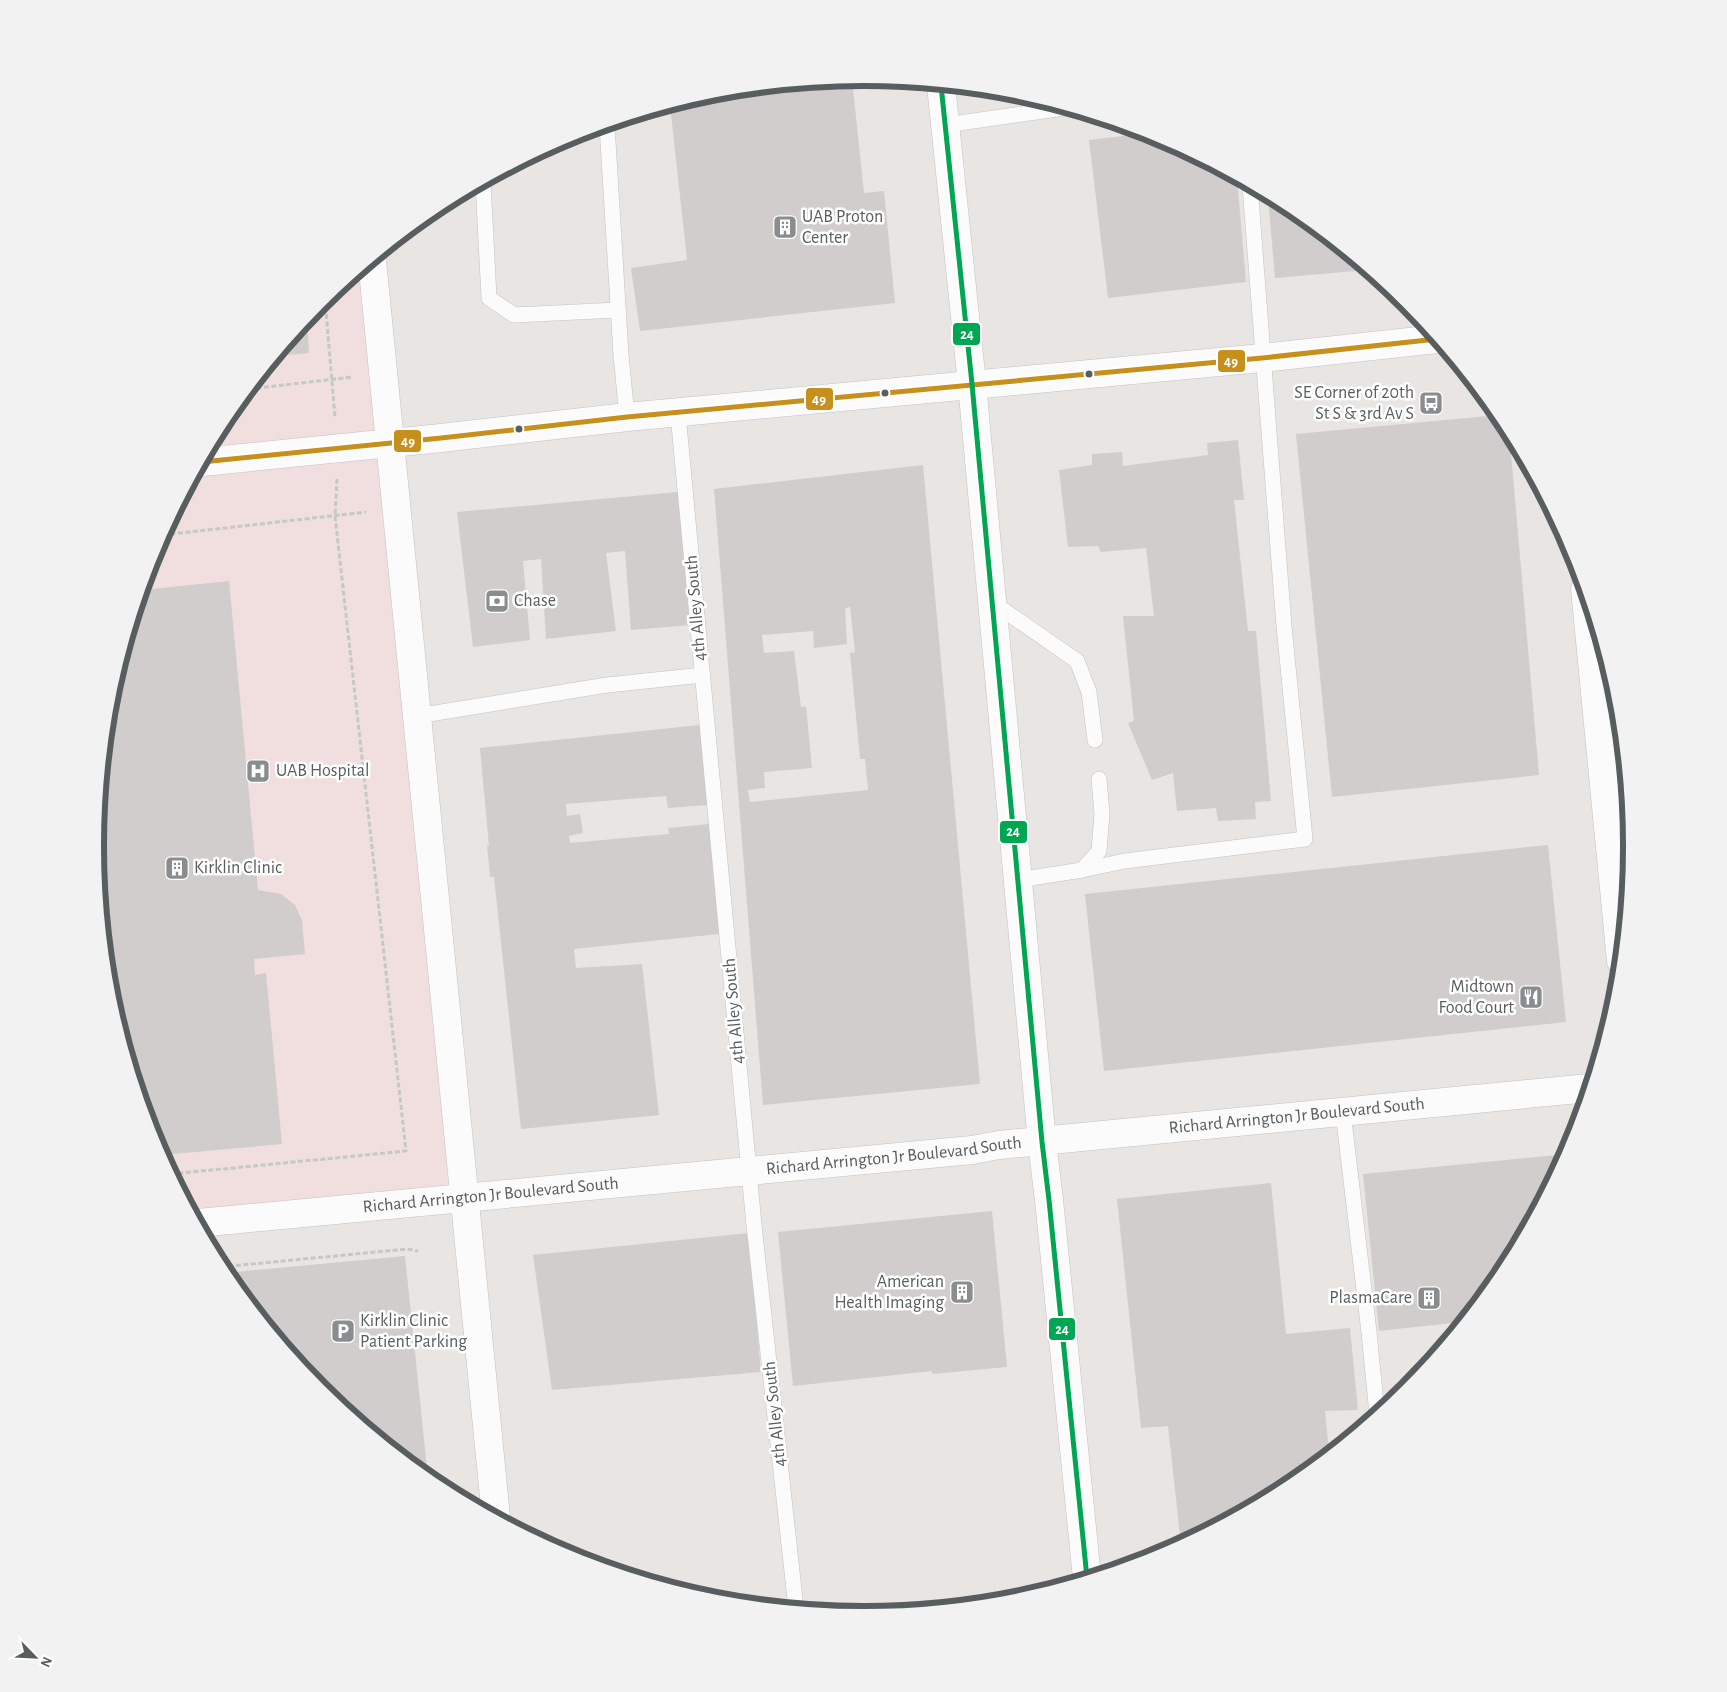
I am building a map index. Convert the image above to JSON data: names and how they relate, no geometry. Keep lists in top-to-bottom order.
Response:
{
  "streets": {
    "street": ["Richard Arrington Jr Boulevard South"],
    "lane": ["4th Alley South"]
  },
  "crossings": [
    ["4th Alley South", "Richard Arrington Jr Boulevard South"]
  ],
  "places": {
    "building": [
      "UAB Proton Center",
      "Kirklin Clinic",
      "American Health Imaging",
      "PlasmaCare"
    ],
    "bus stop": ["SE Corner of 20th St S & 3rd Av S"],
    "bank": ["Chase"],
    "hospital": ["UAB Hospital"],
    "restaurant": ["Midtown Food Court"],
    "parking": ["Kirklin Clinic Patient Parking"]
  },
  "lines": ["transit line 24", "transit line 49"],
  "north": "bottom right"
}
